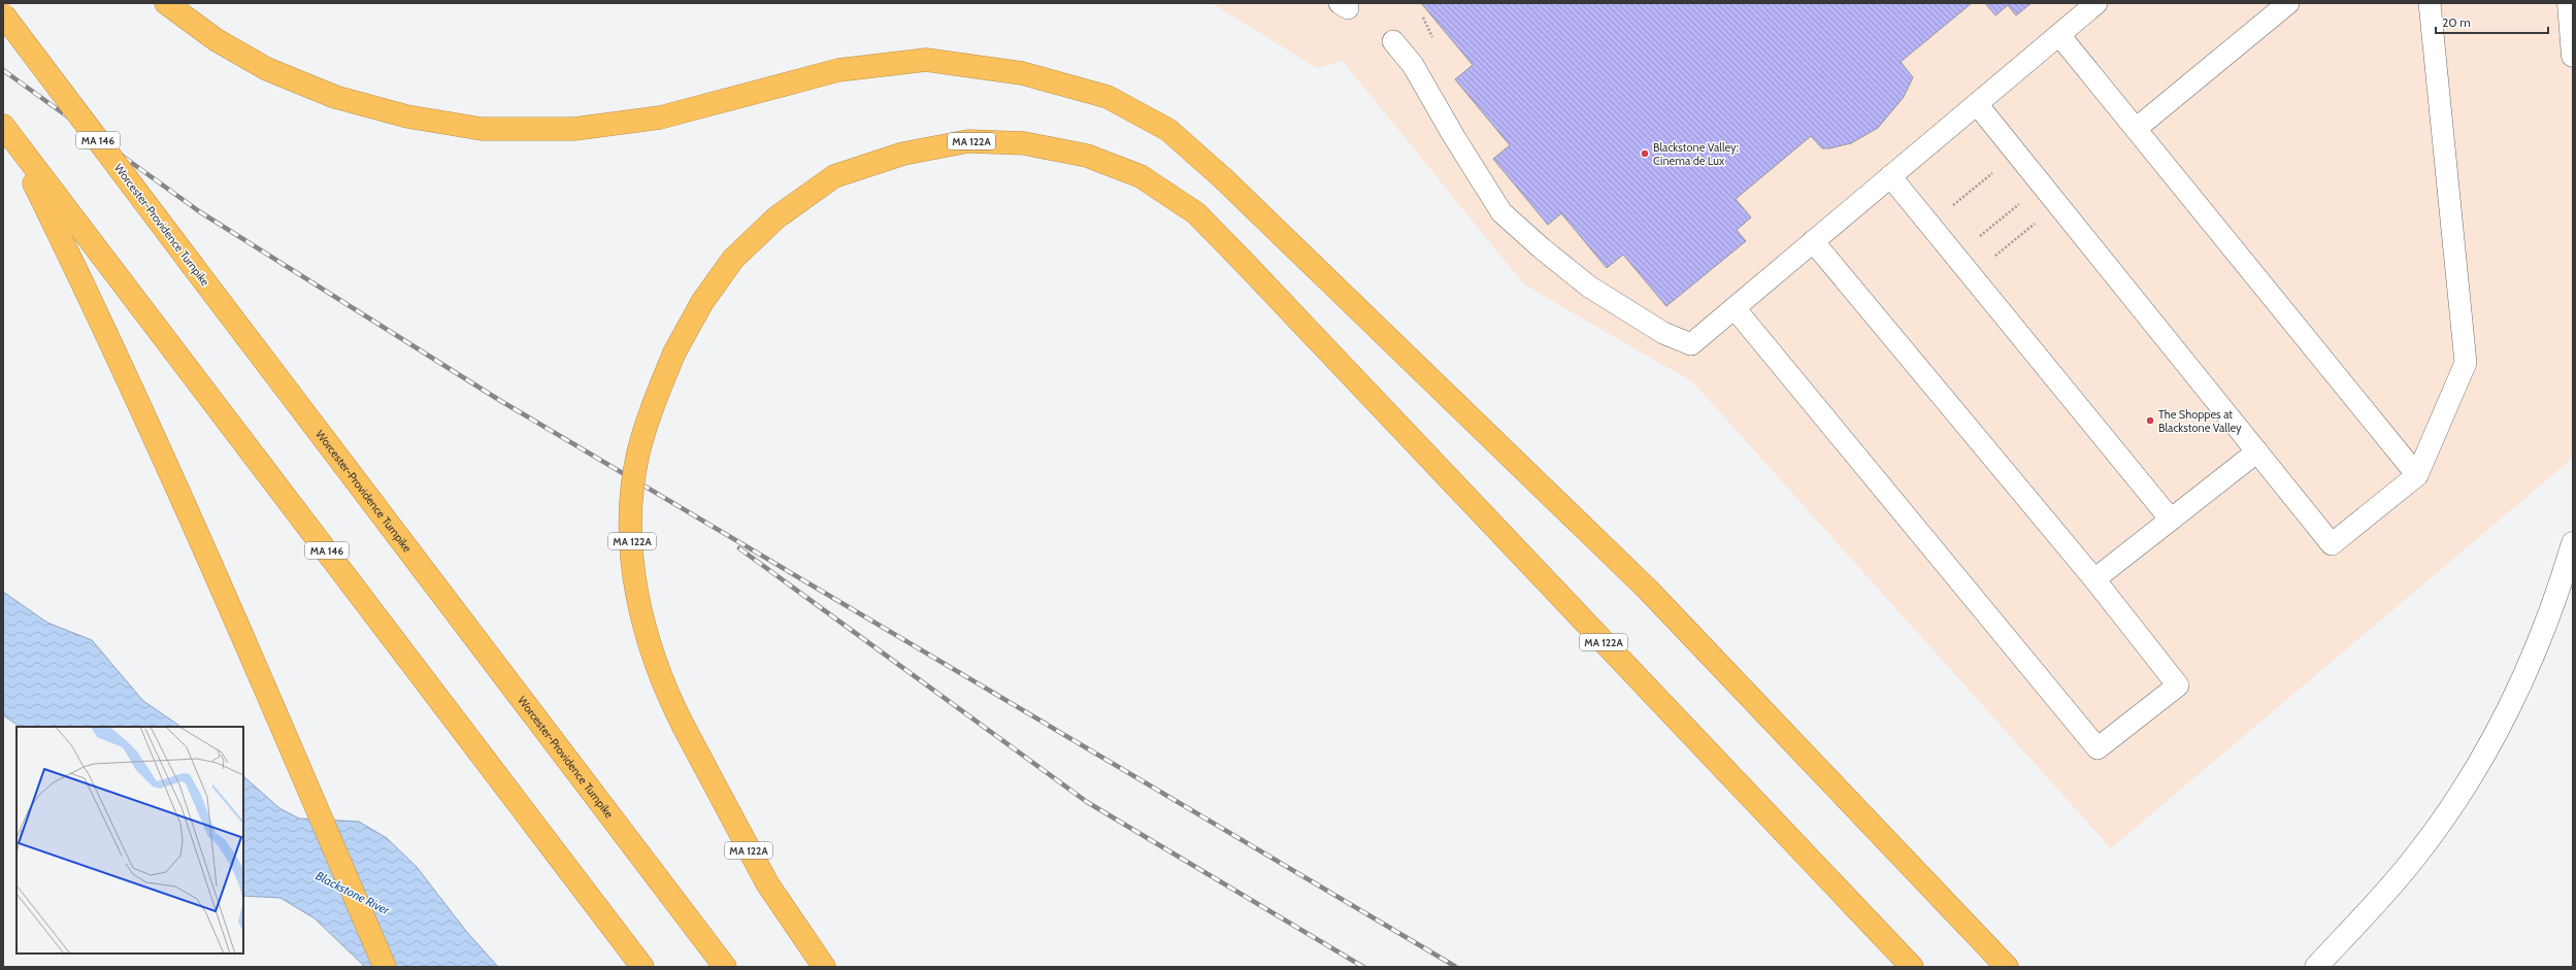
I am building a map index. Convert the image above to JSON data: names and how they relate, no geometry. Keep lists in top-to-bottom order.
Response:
{
  "streets": {
    "highway": ["MA 146", "MA 122A", "Worcester-Providence Turnpike"]
  },
  "water": ["Blackstone River"],
  "places": ["Blackstone Valley: Cinema de Lux", "The Shoppes at Blackstone Valley"],
  "scale_bar": "20 m"
}
